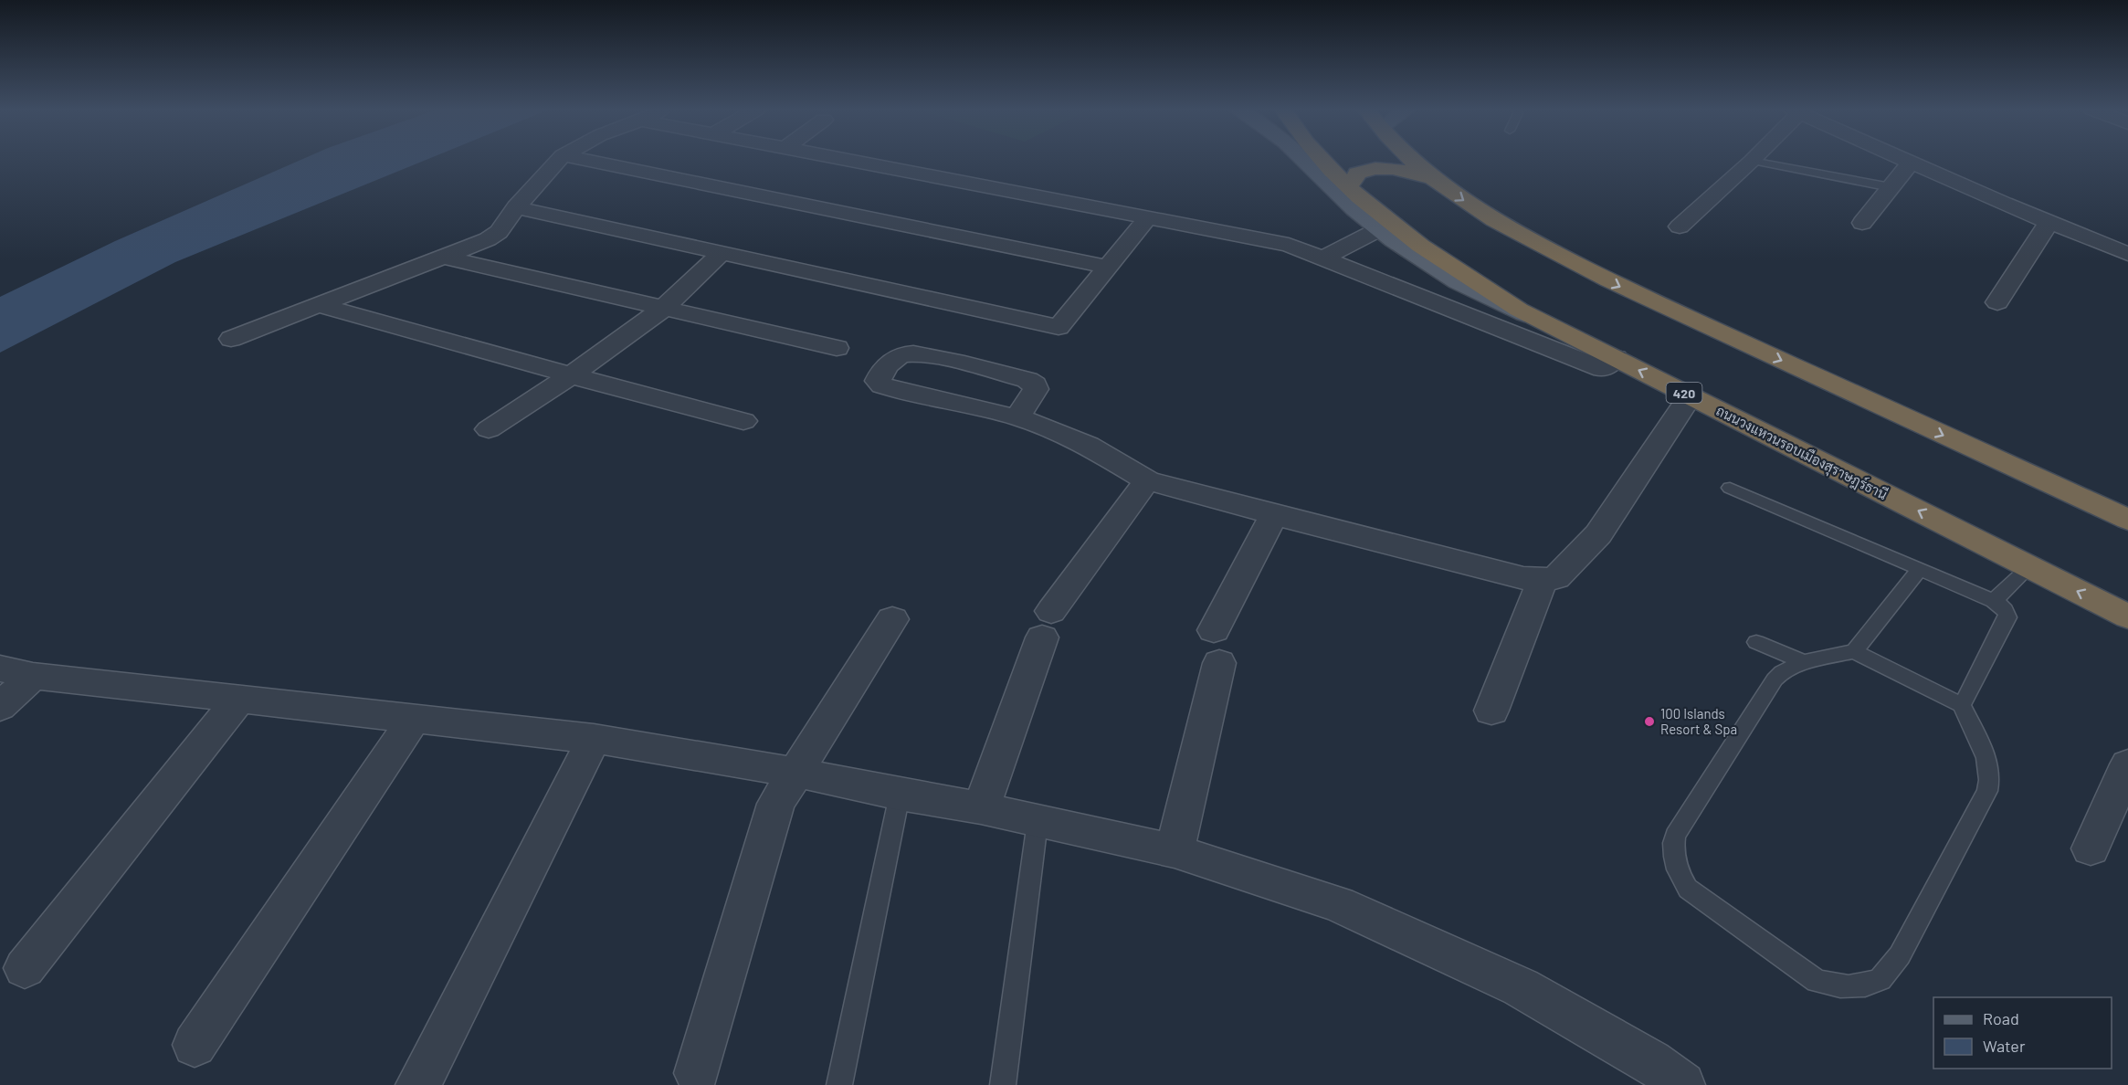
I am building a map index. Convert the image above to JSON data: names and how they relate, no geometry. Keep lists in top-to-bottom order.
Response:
{
  "streets": {
    "highway": ["420", "ถนนวงแหวนรอบเมืองสุราษฎร์ธานี"]
  },
  "places": ["100 Islands Resort & Spa"],
  "legend": ["Road", "Water"]
}
